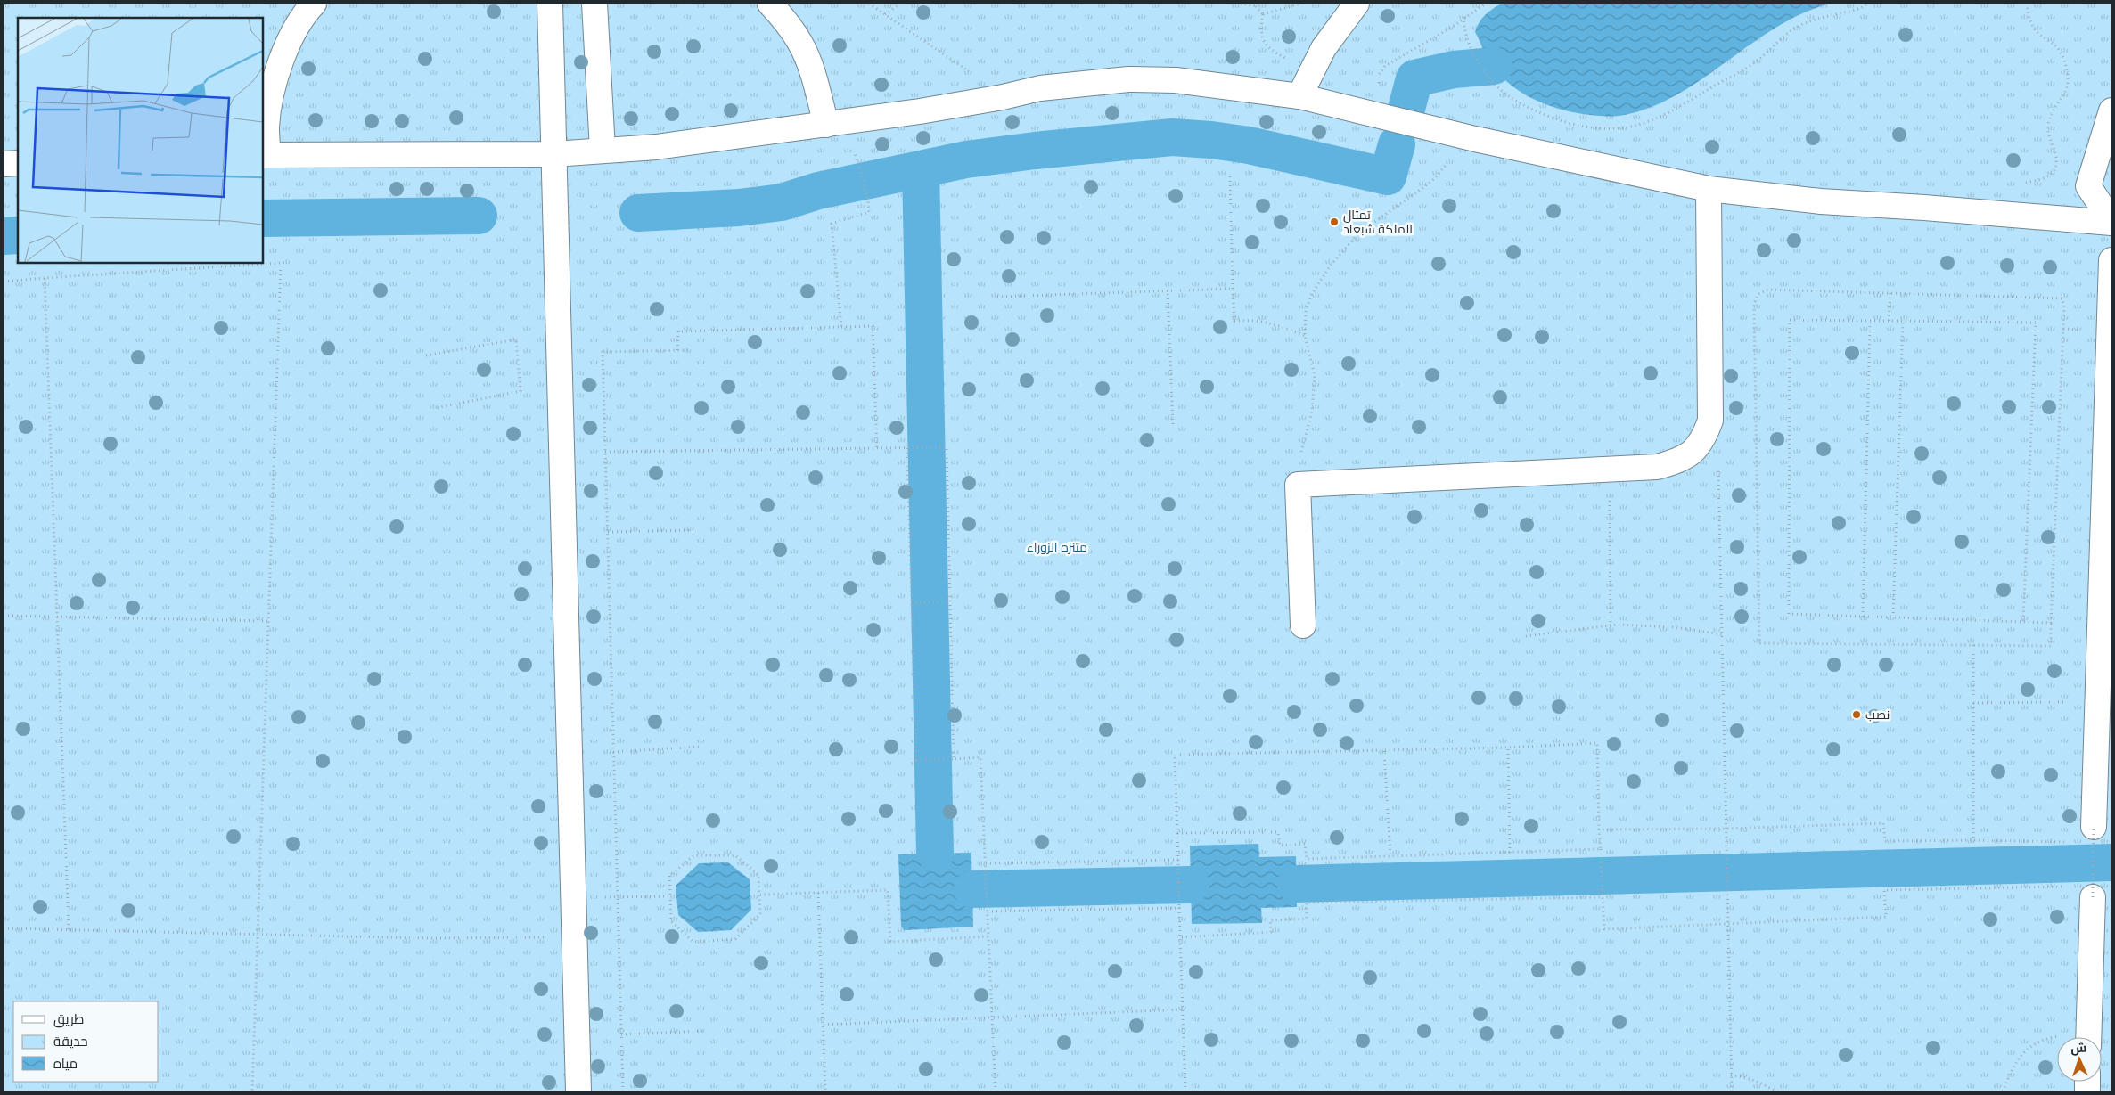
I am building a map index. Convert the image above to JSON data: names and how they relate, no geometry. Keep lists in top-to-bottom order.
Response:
{
  "parks": ["متنزه الزوراء"],
  "places": ["تمثال الملكة شبعاد", "نصب"],
  "legend": ["طريق", "حديقة", "مياه"],
  "north": "top"
}
